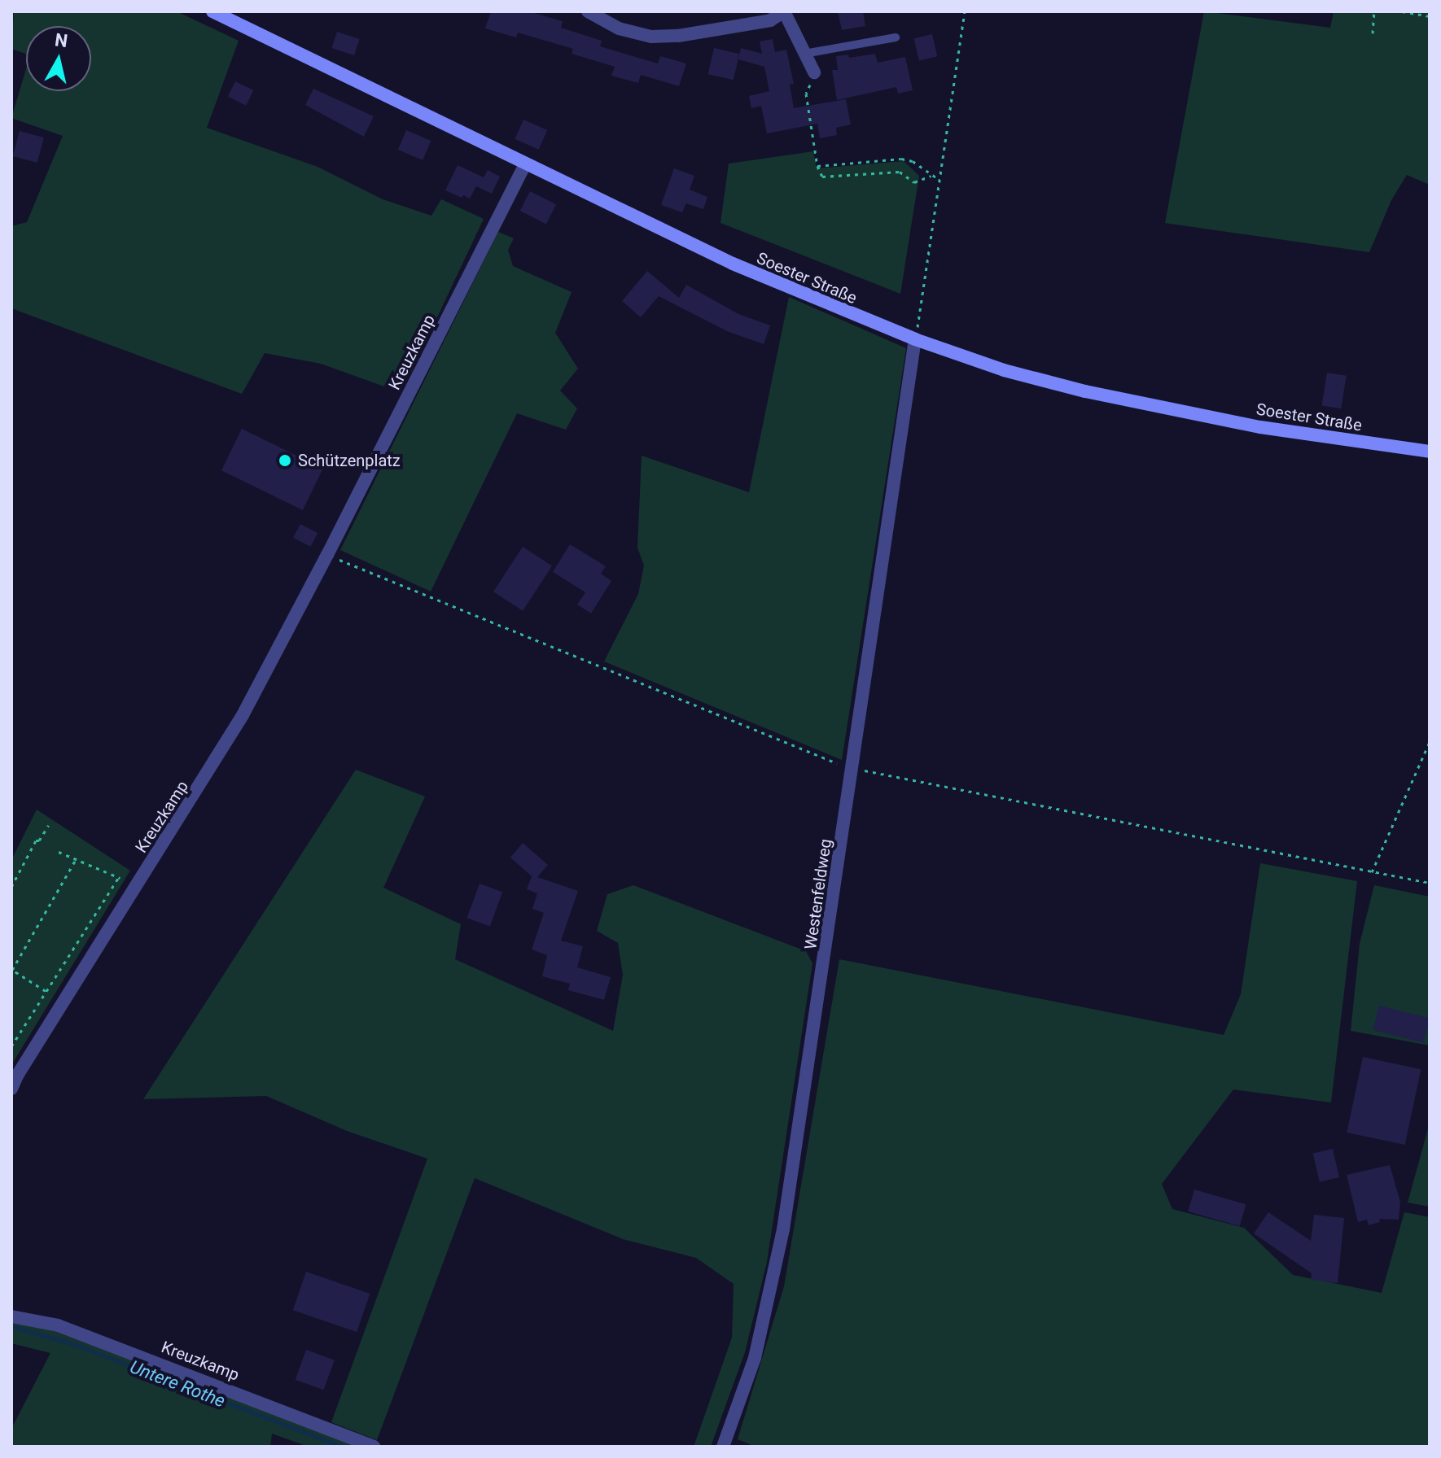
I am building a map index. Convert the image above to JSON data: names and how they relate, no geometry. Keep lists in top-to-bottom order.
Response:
{
  "streets": {
    "main road": ["Soester Straße"],
    "street": ["Kreuzkamp", "Westenfeldweg"]
  },
  "crossings": [
    ["Soester Straße", "Kreuzkamp"],
    ["Soester Straße", "Westenfeldweg"]
  ],
  "water": ["Untere Rothe"],
  "places": ["Schützenplatz"],
  "north": "top"
}
